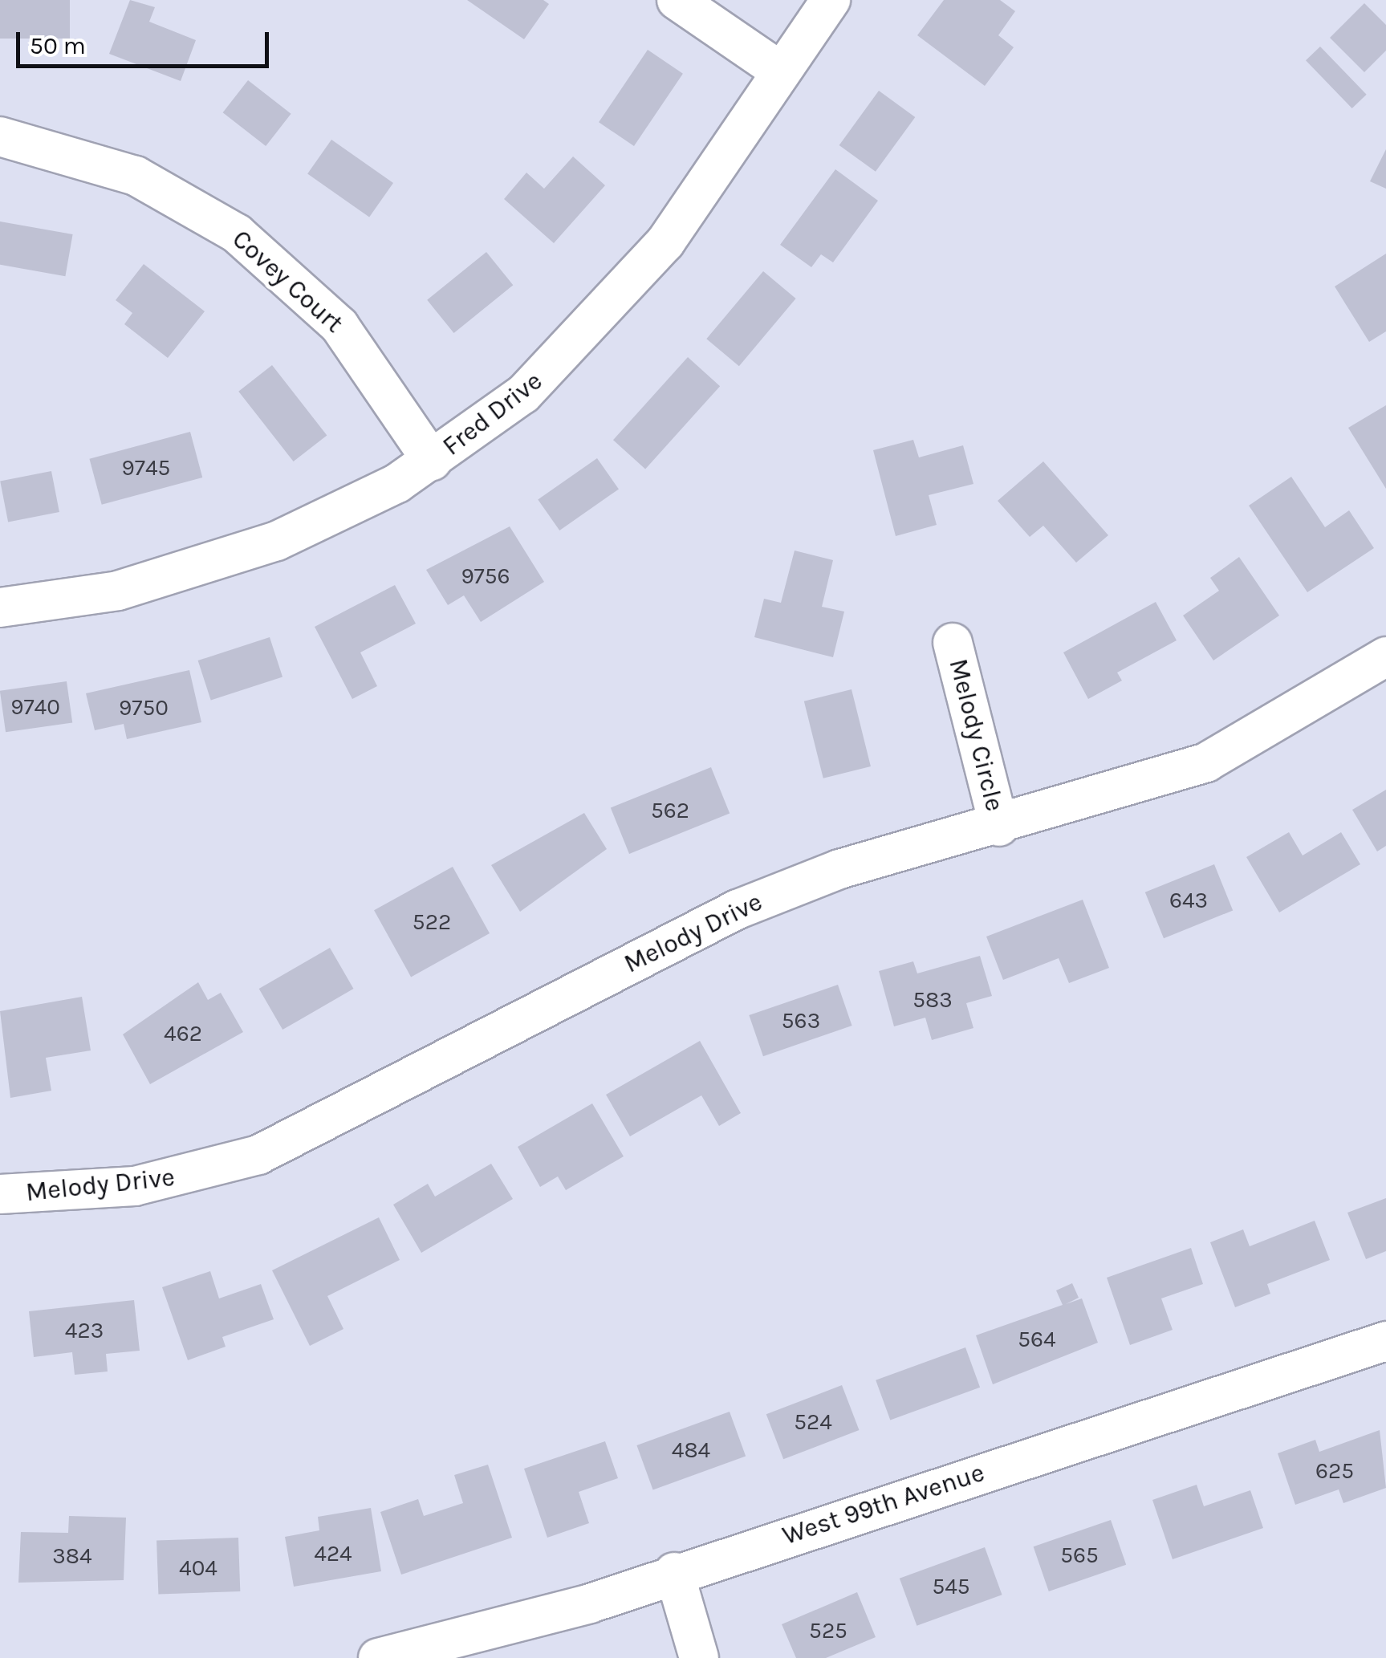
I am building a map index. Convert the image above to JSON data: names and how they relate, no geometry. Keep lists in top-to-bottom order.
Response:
{
  "streets": {
    "street": [
      "Covey Court",
      "Fred Drive",
      "Melody Circle",
      "Melody Drive",
      "West 99th Avenue"
    ]
  },
  "crossings": [
    ["Covey Court", "Fred Drive"],
    ["Melody Circle", "Melody Drive"]
  ],
  "house_numbers": [
    "9745",
    "9756",
    "9740",
    "9750",
    "562",
    "643",
    "522",
    "583",
    "563",
    "462",
    "423",
    "564",
    "524",
    "484",
    "625",
    "424",
    "565",
    "384",
    "404",
    "545",
    "525"
  ],
  "scale_bar": "50 m"
}
